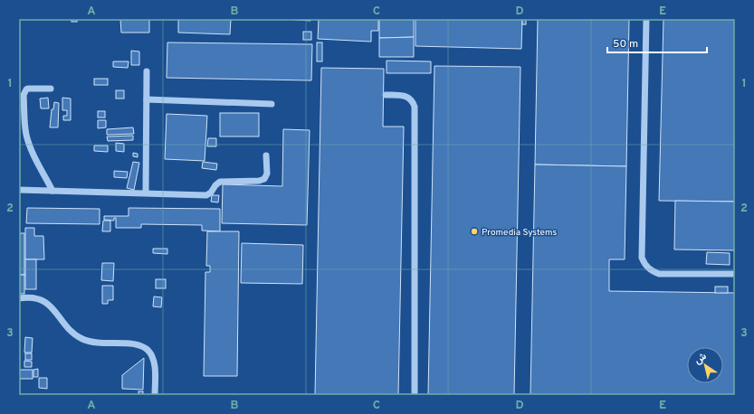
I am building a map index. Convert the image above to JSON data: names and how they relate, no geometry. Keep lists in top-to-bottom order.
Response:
{
  "places": ["Promedia Systems"],
  "scale_bar": "50 m",
  "north": "top left",
  "grid": {
    "columns": [
      "A",
      "B",
      "C",
      "D",
      "E"
    ],
    "rows": ["1", "2", "3"]
  }
}
